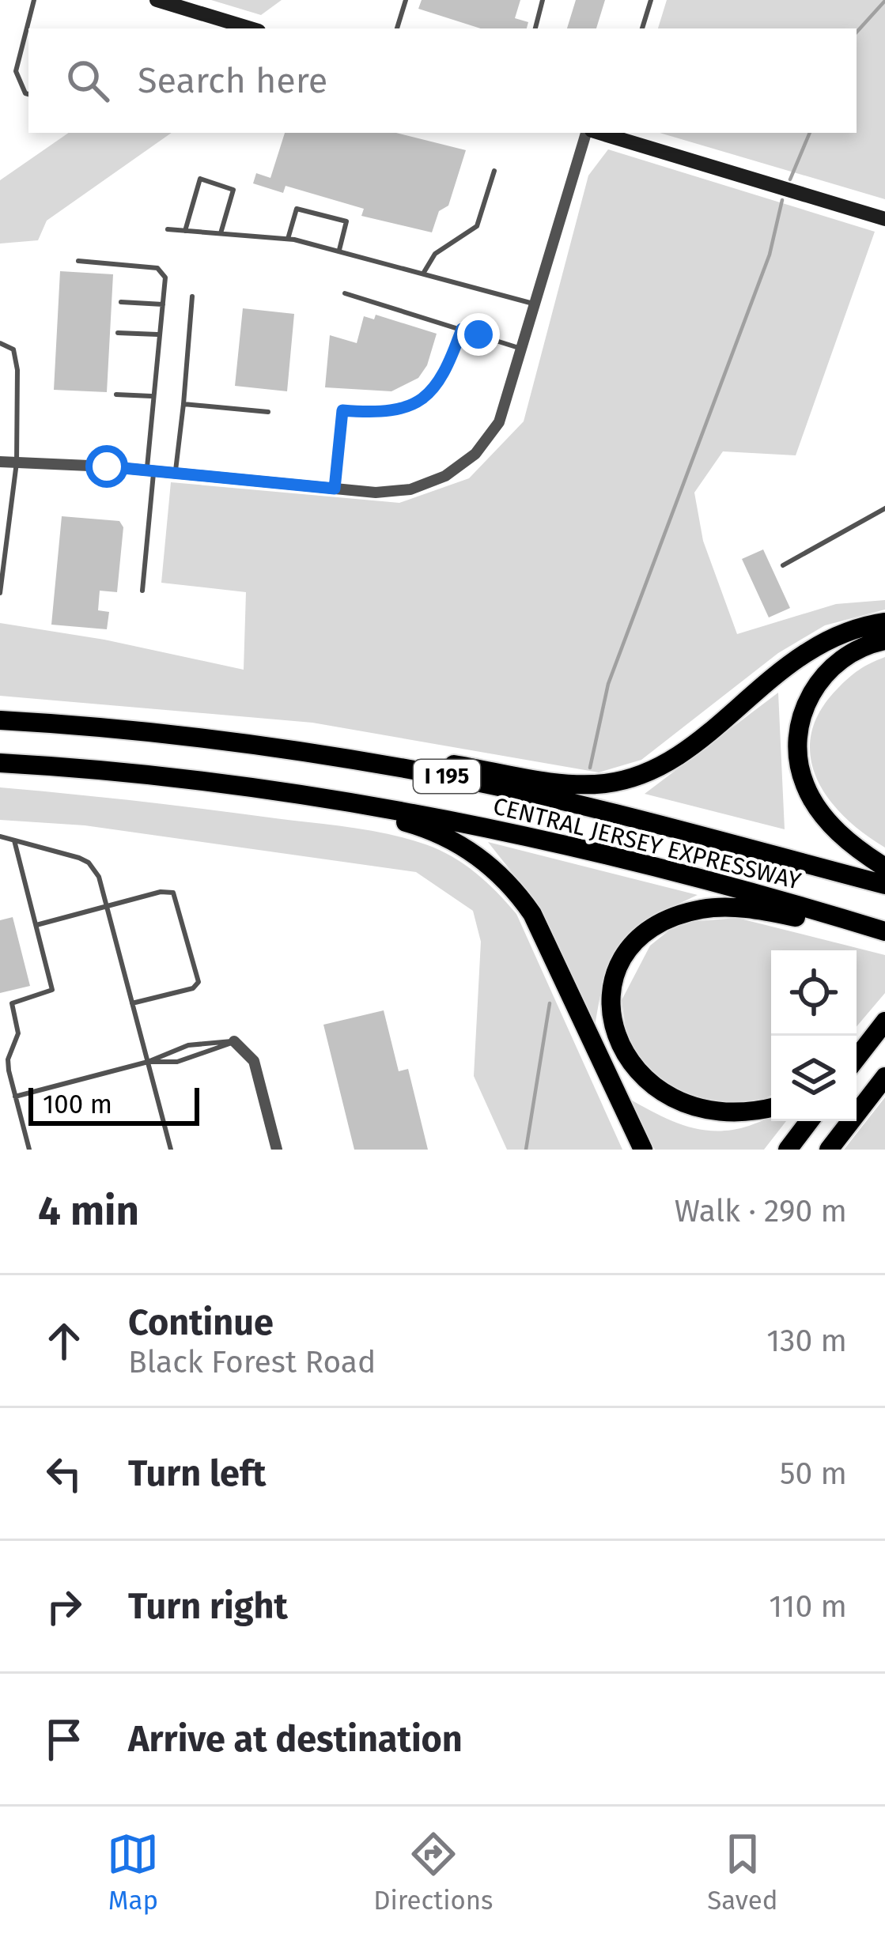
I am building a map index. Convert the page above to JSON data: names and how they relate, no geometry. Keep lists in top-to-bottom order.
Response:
{
  "streets": {
    "highway": ["I 195", "CENTRAL JERSEY EXPRESSWAY"]
  },
  "scale_bar": "100 m",
  "page": {
    "search": "Search here",
    "scale": "100 m",
    "heading": ["4 min", "Walk · 290 m"],
    "list": [
      ["Continue", "Black Forest Road", "130 m"],
      ["Turn left", "50 m"],
      ["Turn right", "110 m"],
      "Arrive at destination"
    ],
    "nav": ["Map", "Directions", "Saved"]
  }
}
